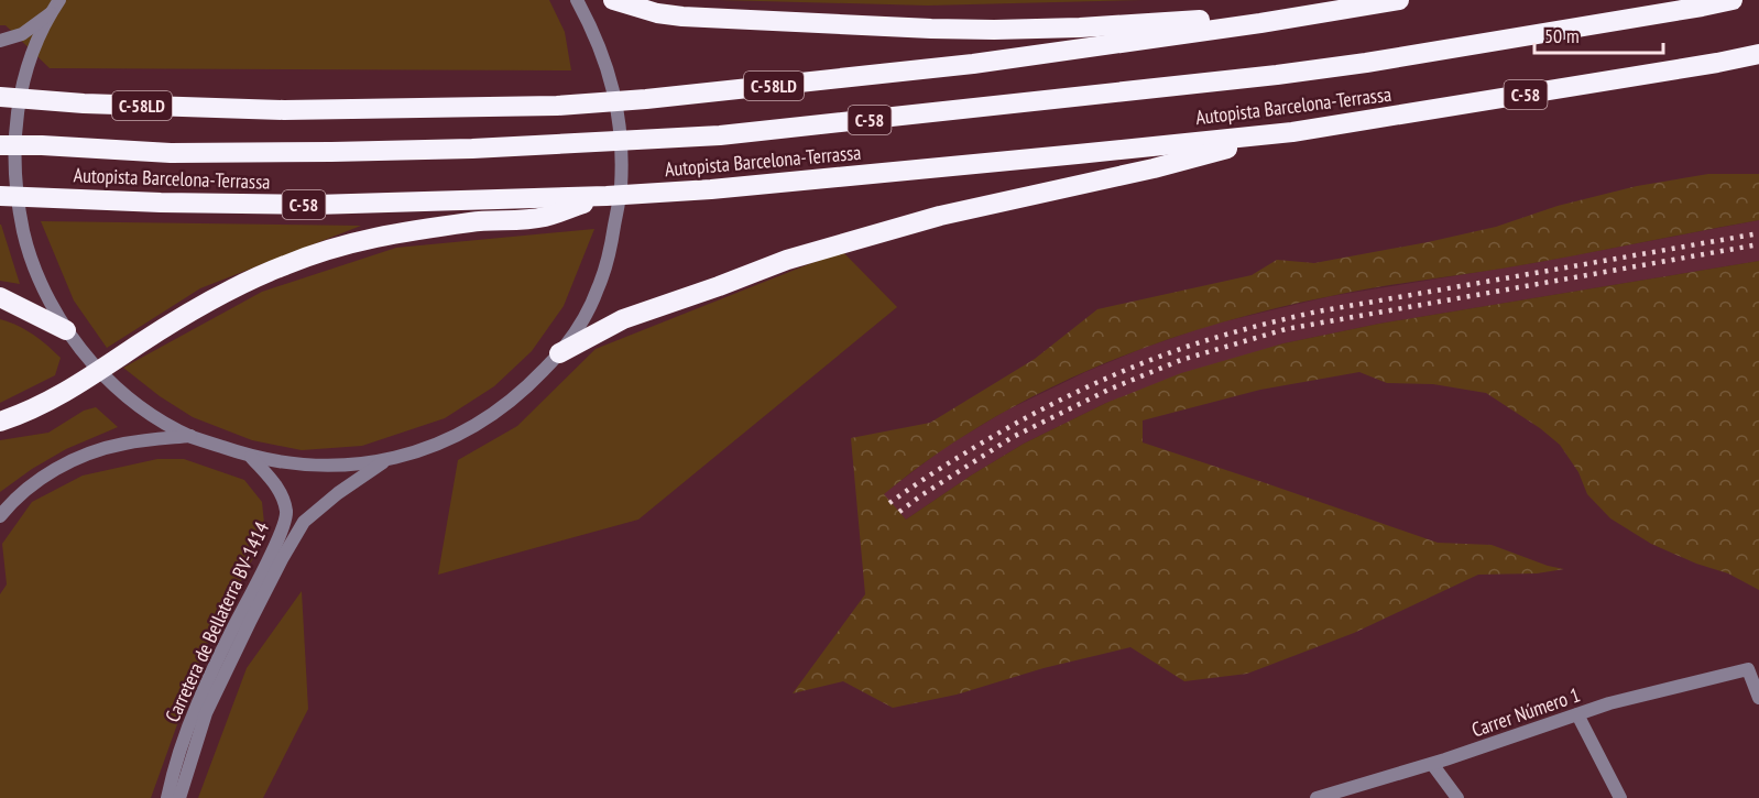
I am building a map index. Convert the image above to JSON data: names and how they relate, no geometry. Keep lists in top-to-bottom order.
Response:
{
  "streets": {
    "highway": ["C-58LD", "C-58", "Autopista Barcelona-Terrassa"],
    "street": ["Carretera de Bellaterra BV-1414", "Carrer Número 1"]
  },
  "scale_bar": "50 m"
}
